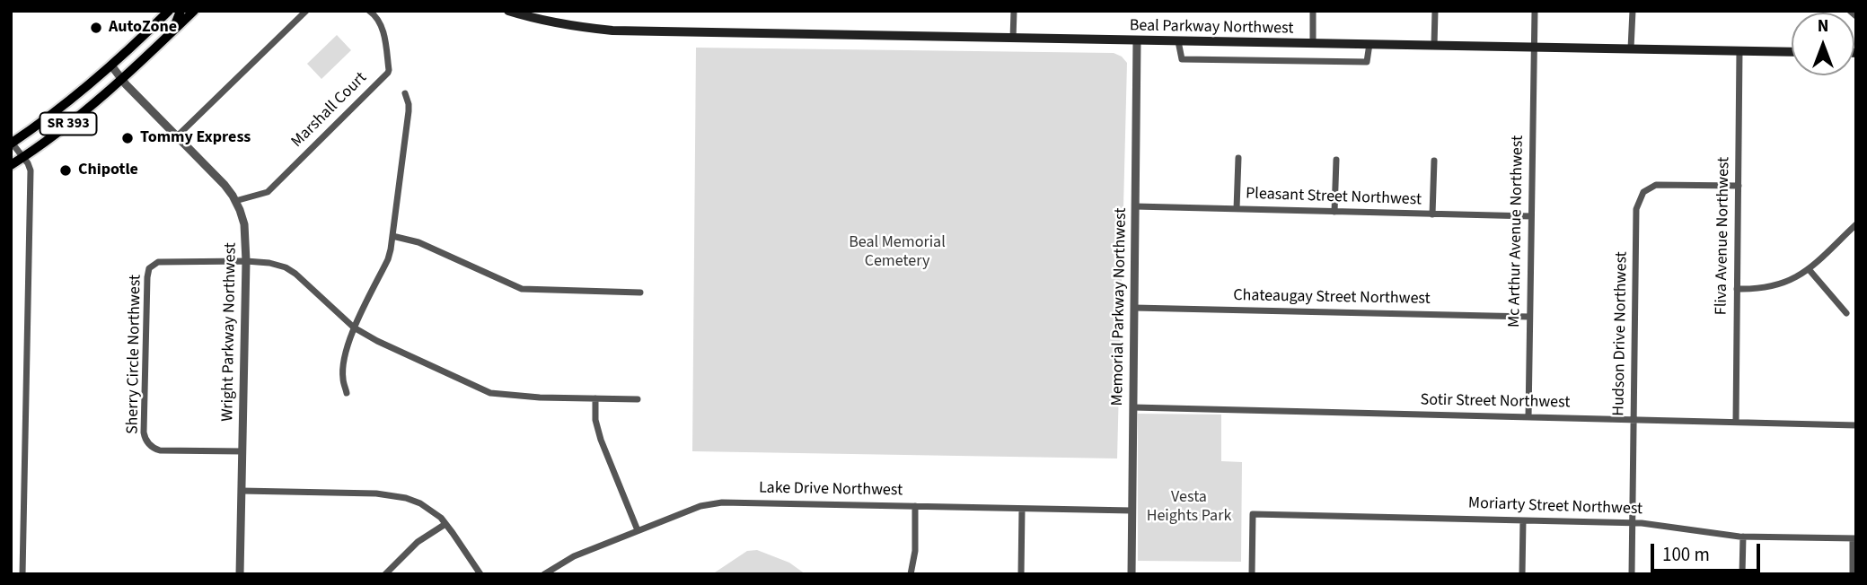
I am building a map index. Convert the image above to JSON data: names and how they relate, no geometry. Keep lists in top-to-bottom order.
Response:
{
  "streets": {
    "main road": ["Beal Parkway Northwest", "SR 393"],
    "street": [
      "Marshall Court",
      "Pleasant Street Northwest",
      "Mc Arthur Avenue Northwest",
      "Fliva Avenue Northwest",
      "Chateaugay Street Northwest",
      "Memorial Parkway Northwest",
      "Wright Parkway Northwest",
      "Hudson Drive Northwest",
      "Sherry Circle Northwest",
      "Sotir Street Northwest",
      "Lake Drive Northwest",
      "Moriarty Street Northwest"
    ]
  },
  "crossings": [
    ["Beal Parkway Northwest", "Mc Arthur Avenue Northwest"],
    ["Beal Parkway Northwest", "Fliva Avenue Northwest"],
    ["Beal Parkway Northwest", "Memorial Parkway Northwest"],
    ["Marshall Court", "Wright Parkway Northwest"],
    ["SR 393", "Wright Parkway Northwest"],
    ["Pleasant Street Northwest", "Mc Arthur Avenue Northwest"],
    ["Pleasant Street Northwest", "Memorial Parkway Northwest"],
    ["Mc Arthur Avenue Northwest", "Chateaugay Street Northwest"],
    ["Mc Arthur Avenue Northwest", "Sotir Street Northwest"],
    ["Fliva Avenue Northwest", "Hudson Drive Northwest"],
    ["Fliva Avenue Northwest", "Sotir Street Northwest"],
    ["Chateaugay Street Northwest", "Memorial Parkway Northwest"],
    ["Memorial Parkway Northwest", "Sotir Street Northwest"],
    ["Memorial Parkway Northwest", "Lake Drive Northwest"],
    ["Wright Parkway Northwest", "Sherry Circle Northwest"],
    ["Hudson Drive Northwest", "Sotir Street Northwest"],
    ["Hudson Drive Northwest", "Moriarty Street Northwest"]
  ],
  "parks": ["Beal Memorial Cemetery", "Vesta Heights Park"],
  "places": ["AutoZone", "Tommy Express", "Chipotle"],
  "scale_bar": "100 m",
  "north": "top"
}
